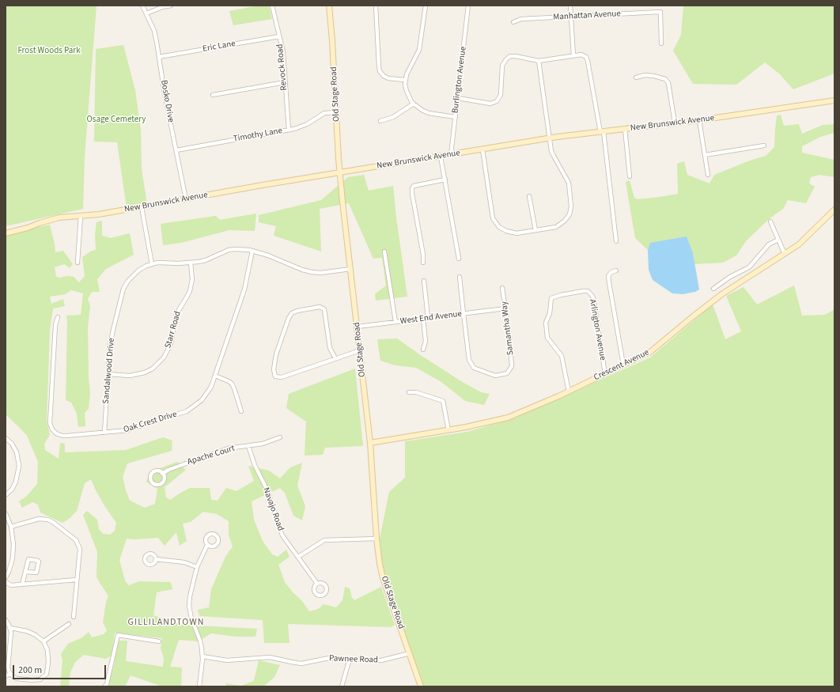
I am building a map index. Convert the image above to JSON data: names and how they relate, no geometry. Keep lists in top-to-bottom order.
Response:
{
  "streets": {
    "main road": ["Old Stage Road", "New Brunswick Avenue", "Crescent Avenue"],
    "street": [
      "Manhattan Avenue",
      "Eric Lane",
      "Revock Road",
      "Burlington Avenue",
      "Bosko Drive",
      "Timothy Lane",
      "West End Avenue",
      "Samantha Way",
      "Starr Road",
      "Arlington Avenue",
      "Sandalwood Drive",
      "Oak Crest Drive",
      "Apache Court",
      "Navajo Road",
      "Pawnee Road"
    ]
  },
  "crossings": [
    ["Eric Lane", "Revock Road"],
    ["Eric Lane", "Bosko Drive"],
    ["Revock Road", "Timothy Lane"],
    ["Burlington Avenue", "New Brunswick Avenue"],
    ["Old Stage Road", "New Brunswick Avenue"],
    ["Old Stage Road", "Timothy Lane"],
    ["Old Stage Road", "West End Avenue"],
    ["Old Stage Road", "Crescent Avenue"],
    ["Old Stage Road", "Sandalwood Drive"],
    ["Old Stage Road", "Pawnee Road"],
    ["Bosko Drive", "New Brunswick Avenue"],
    ["Bosko Drive", "Timothy Lane"],
    ["West End Avenue", "Samantha Way"],
    ["Starr Road", "Sandalwood Drive"],
    ["Arlington Avenue", "Crescent Avenue"],
    ["Sandalwood Drive", "Oak Crest Drive"],
    ["Apache Court", "Navajo Road"]
  ],
  "districts": ["GILLILANDTOWN"],
  "parks": ["Frost Woods Park", "Osage Cemetery"],
  "scale_bar": "200 m"
}
